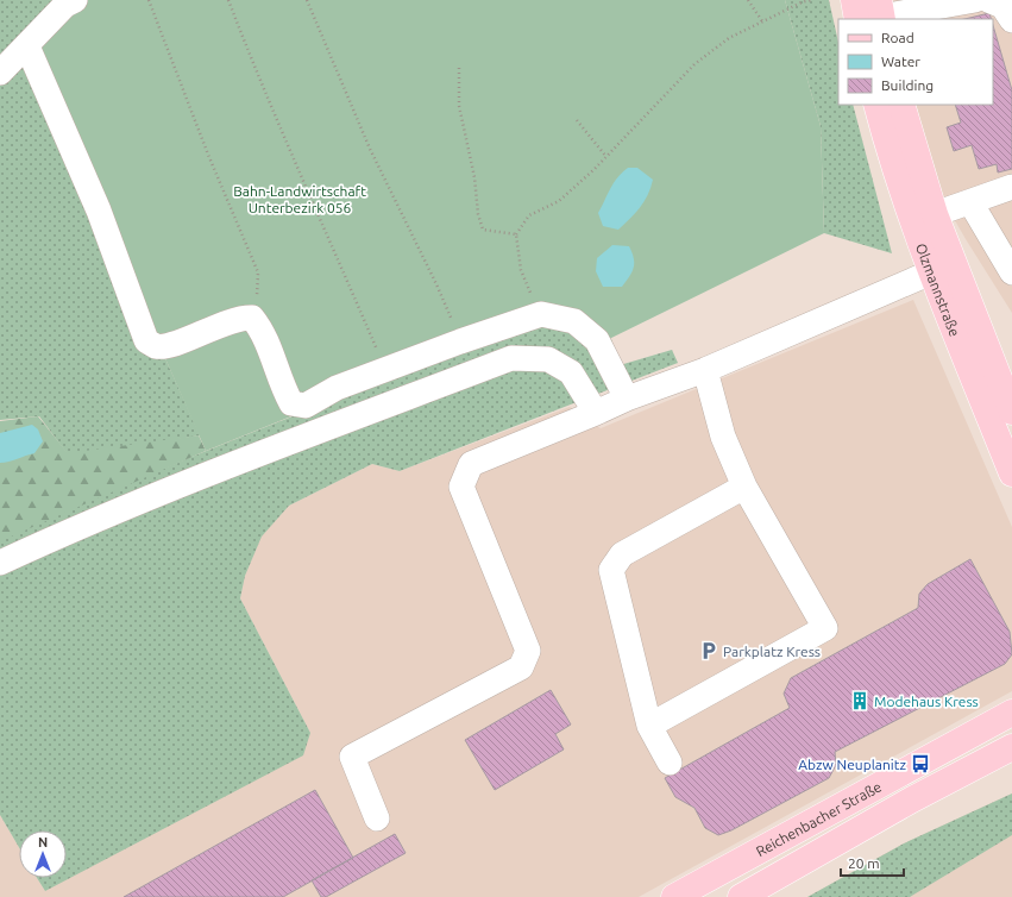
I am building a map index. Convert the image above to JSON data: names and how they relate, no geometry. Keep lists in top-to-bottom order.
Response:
{
  "streets": {
    "main road": ["Olzmannstraße", "Reichenbacher Straße"]
  },
  "parks": ["Bahn-Landwirtschaft Unterbezirk 056"],
  "places": {
    "parking": ["Parkplatz Kress"],
    "building": ["Modehaus Kress"],
    "bus stop": ["Abzw Neuplanitz"]
  },
  "legend": ["Road", "Water", "Building"],
  "scale_bar": "20 m",
  "north": "top"
}
